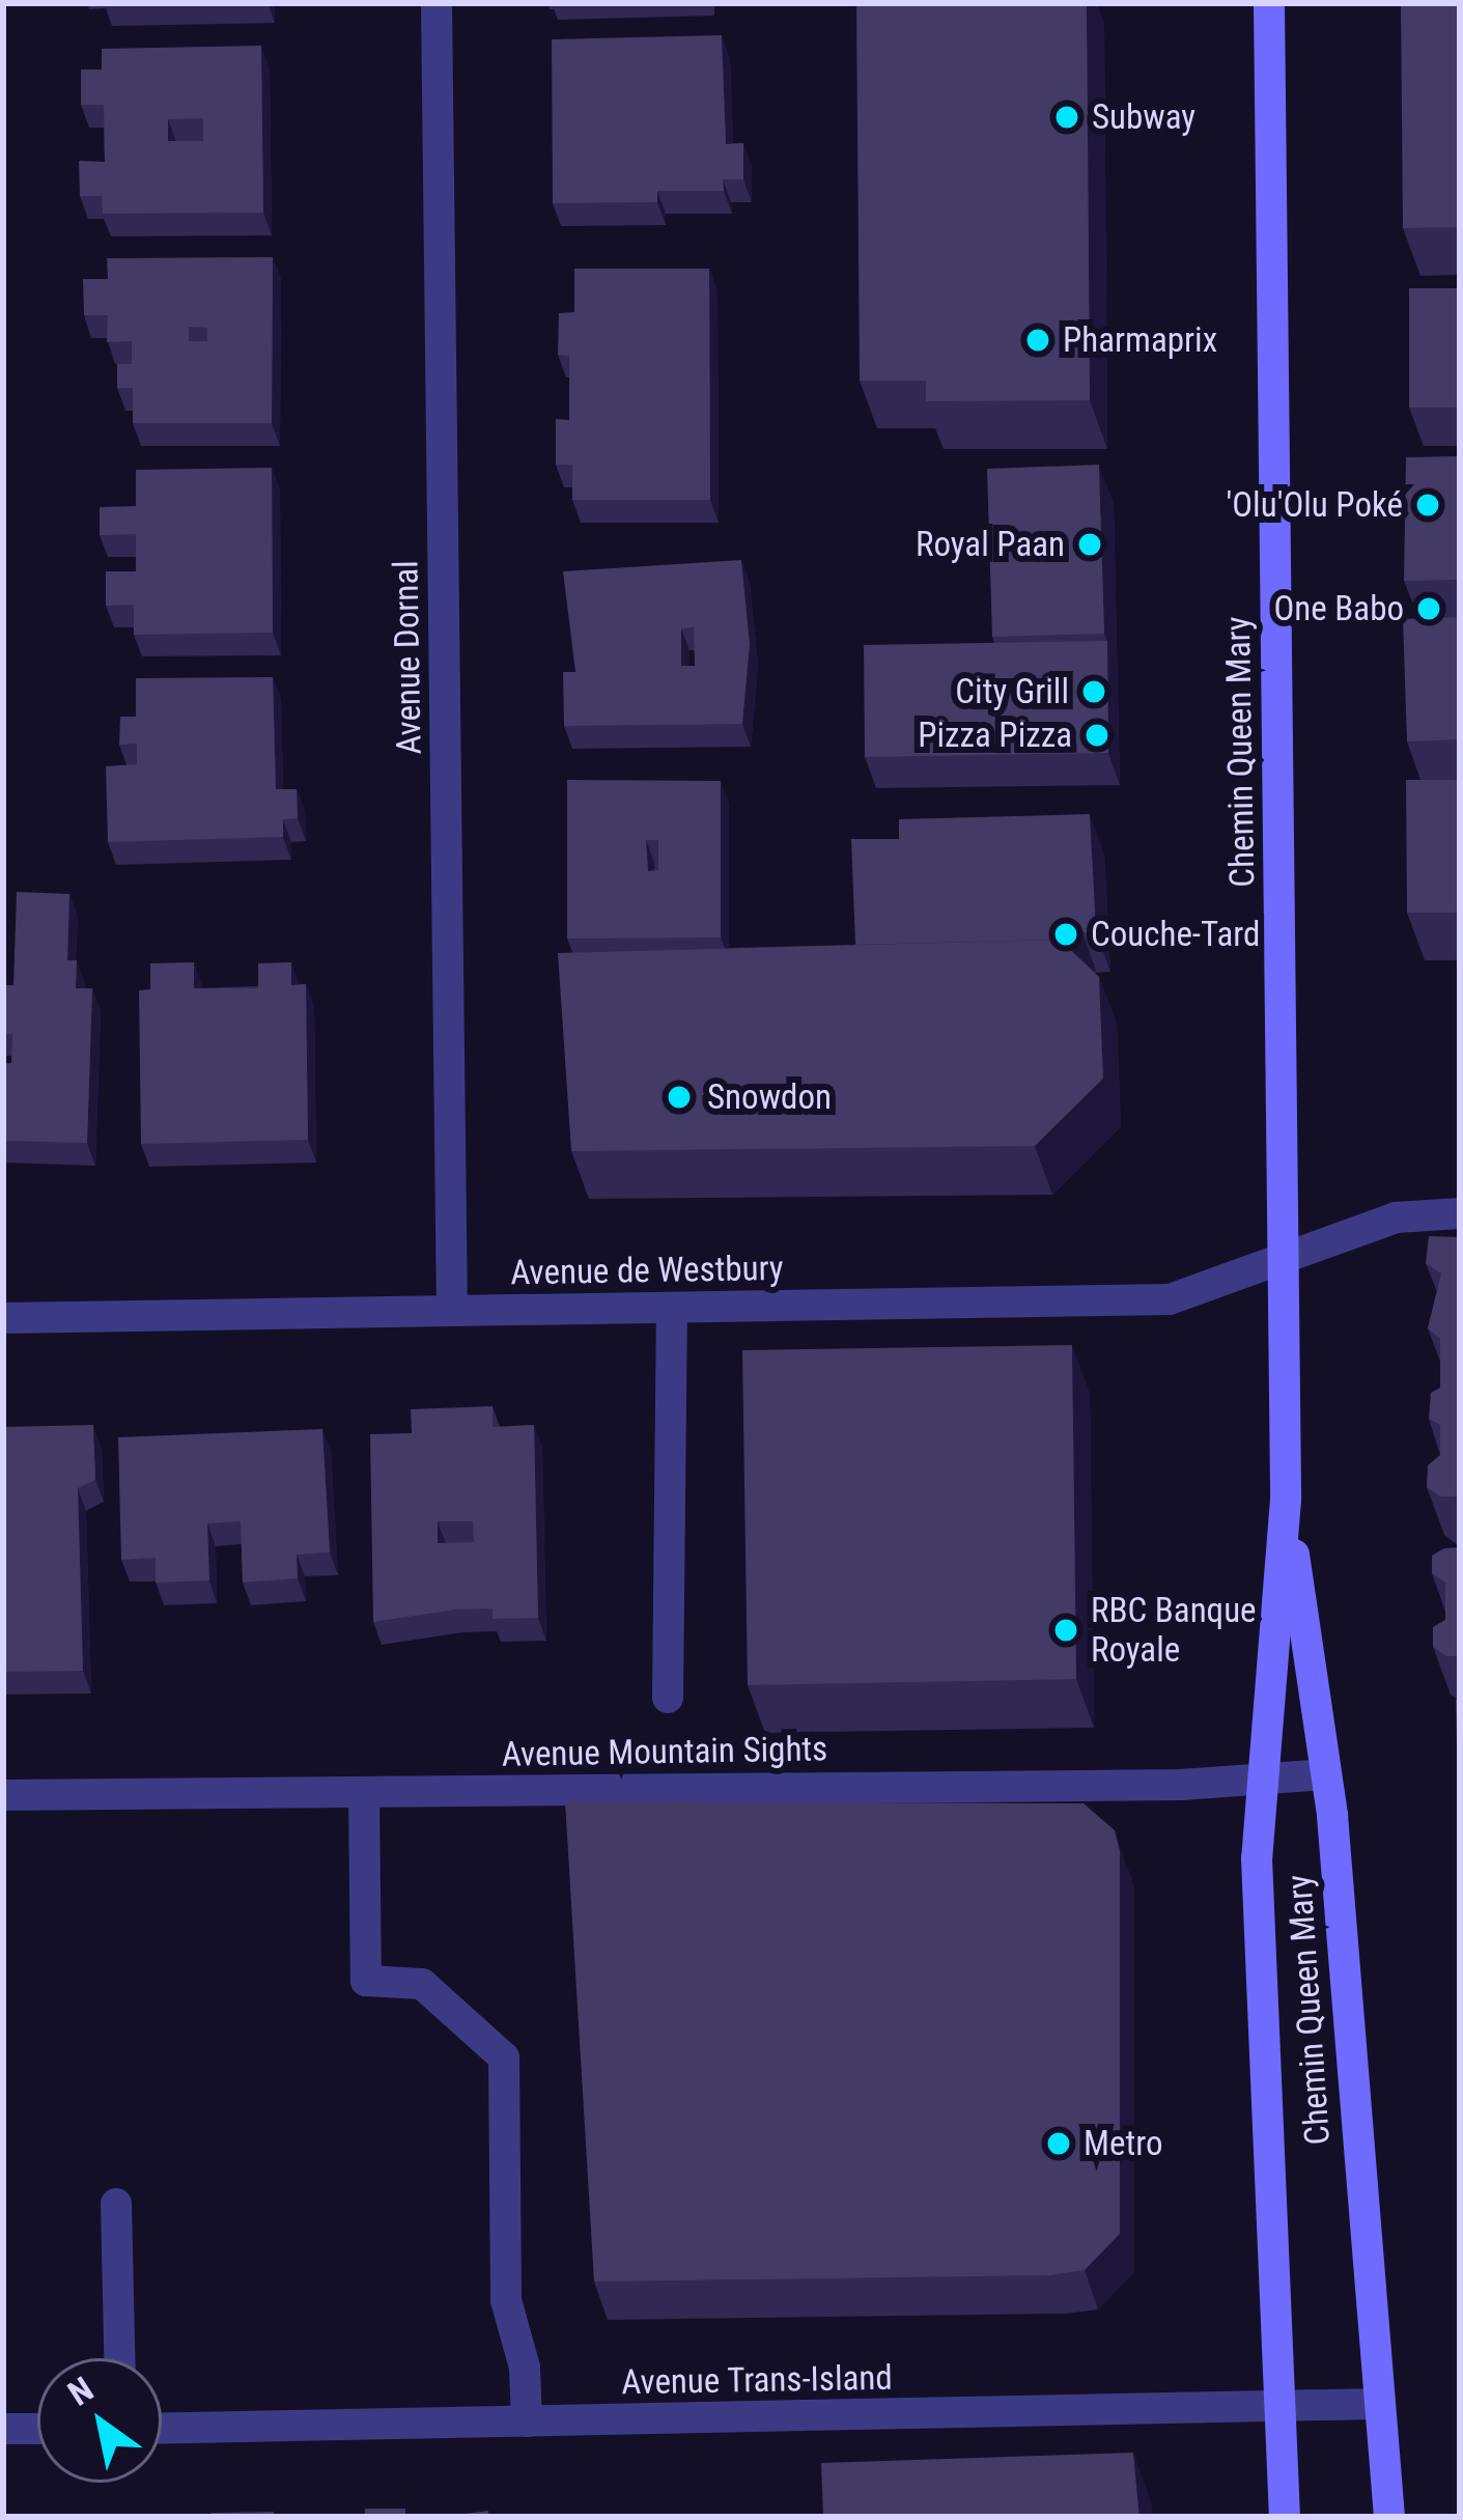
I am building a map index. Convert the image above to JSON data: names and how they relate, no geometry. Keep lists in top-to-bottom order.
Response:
{
  "streets": {
    "street": [
      "Avenue Dornal",
      "Chemin Queen Mary",
      "Avenue de Westbury",
      "Avenue Mountain Sights",
      "Avenue Trans-Island"
    ]
  },
  "crossings": [
    ["Avenue Dornal", "Avenue de Westbury"],
    ["Chemin Queen Mary", "Avenue de Westbury"],
    ["Chemin Queen Mary", "Avenue Mountain Sights"],
    ["Chemin Queen Mary", "Avenue Trans-Island"]
  ],
  "places": [
    "Subway",
    "Pharmaprix",
    "'Olu'Olu Poké",
    "Royal Paan",
    "One Babo",
    "City Grill",
    "Pizza Pizza",
    "Couche-Tard",
    "Snowdon",
    "RBC Banque Royale",
    "Metro"
  ],
  "north": "top left"
}
